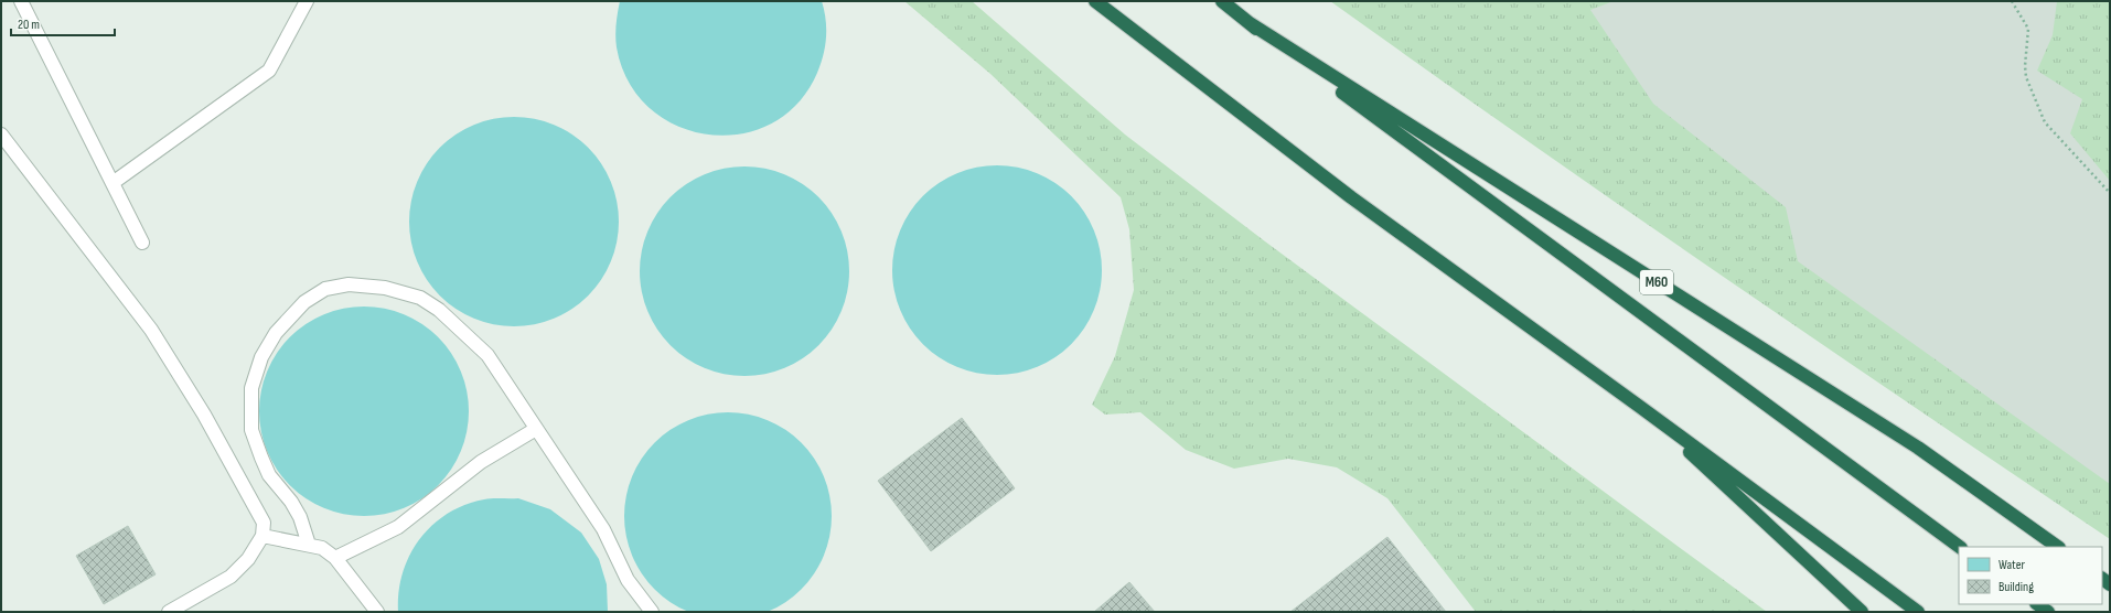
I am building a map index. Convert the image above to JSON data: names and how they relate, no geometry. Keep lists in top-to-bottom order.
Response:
{
  "streets": {
    "highway": ["M60"]
  },
  "legend": ["Water", "Building"],
  "scale_bar": "20 m"
}
